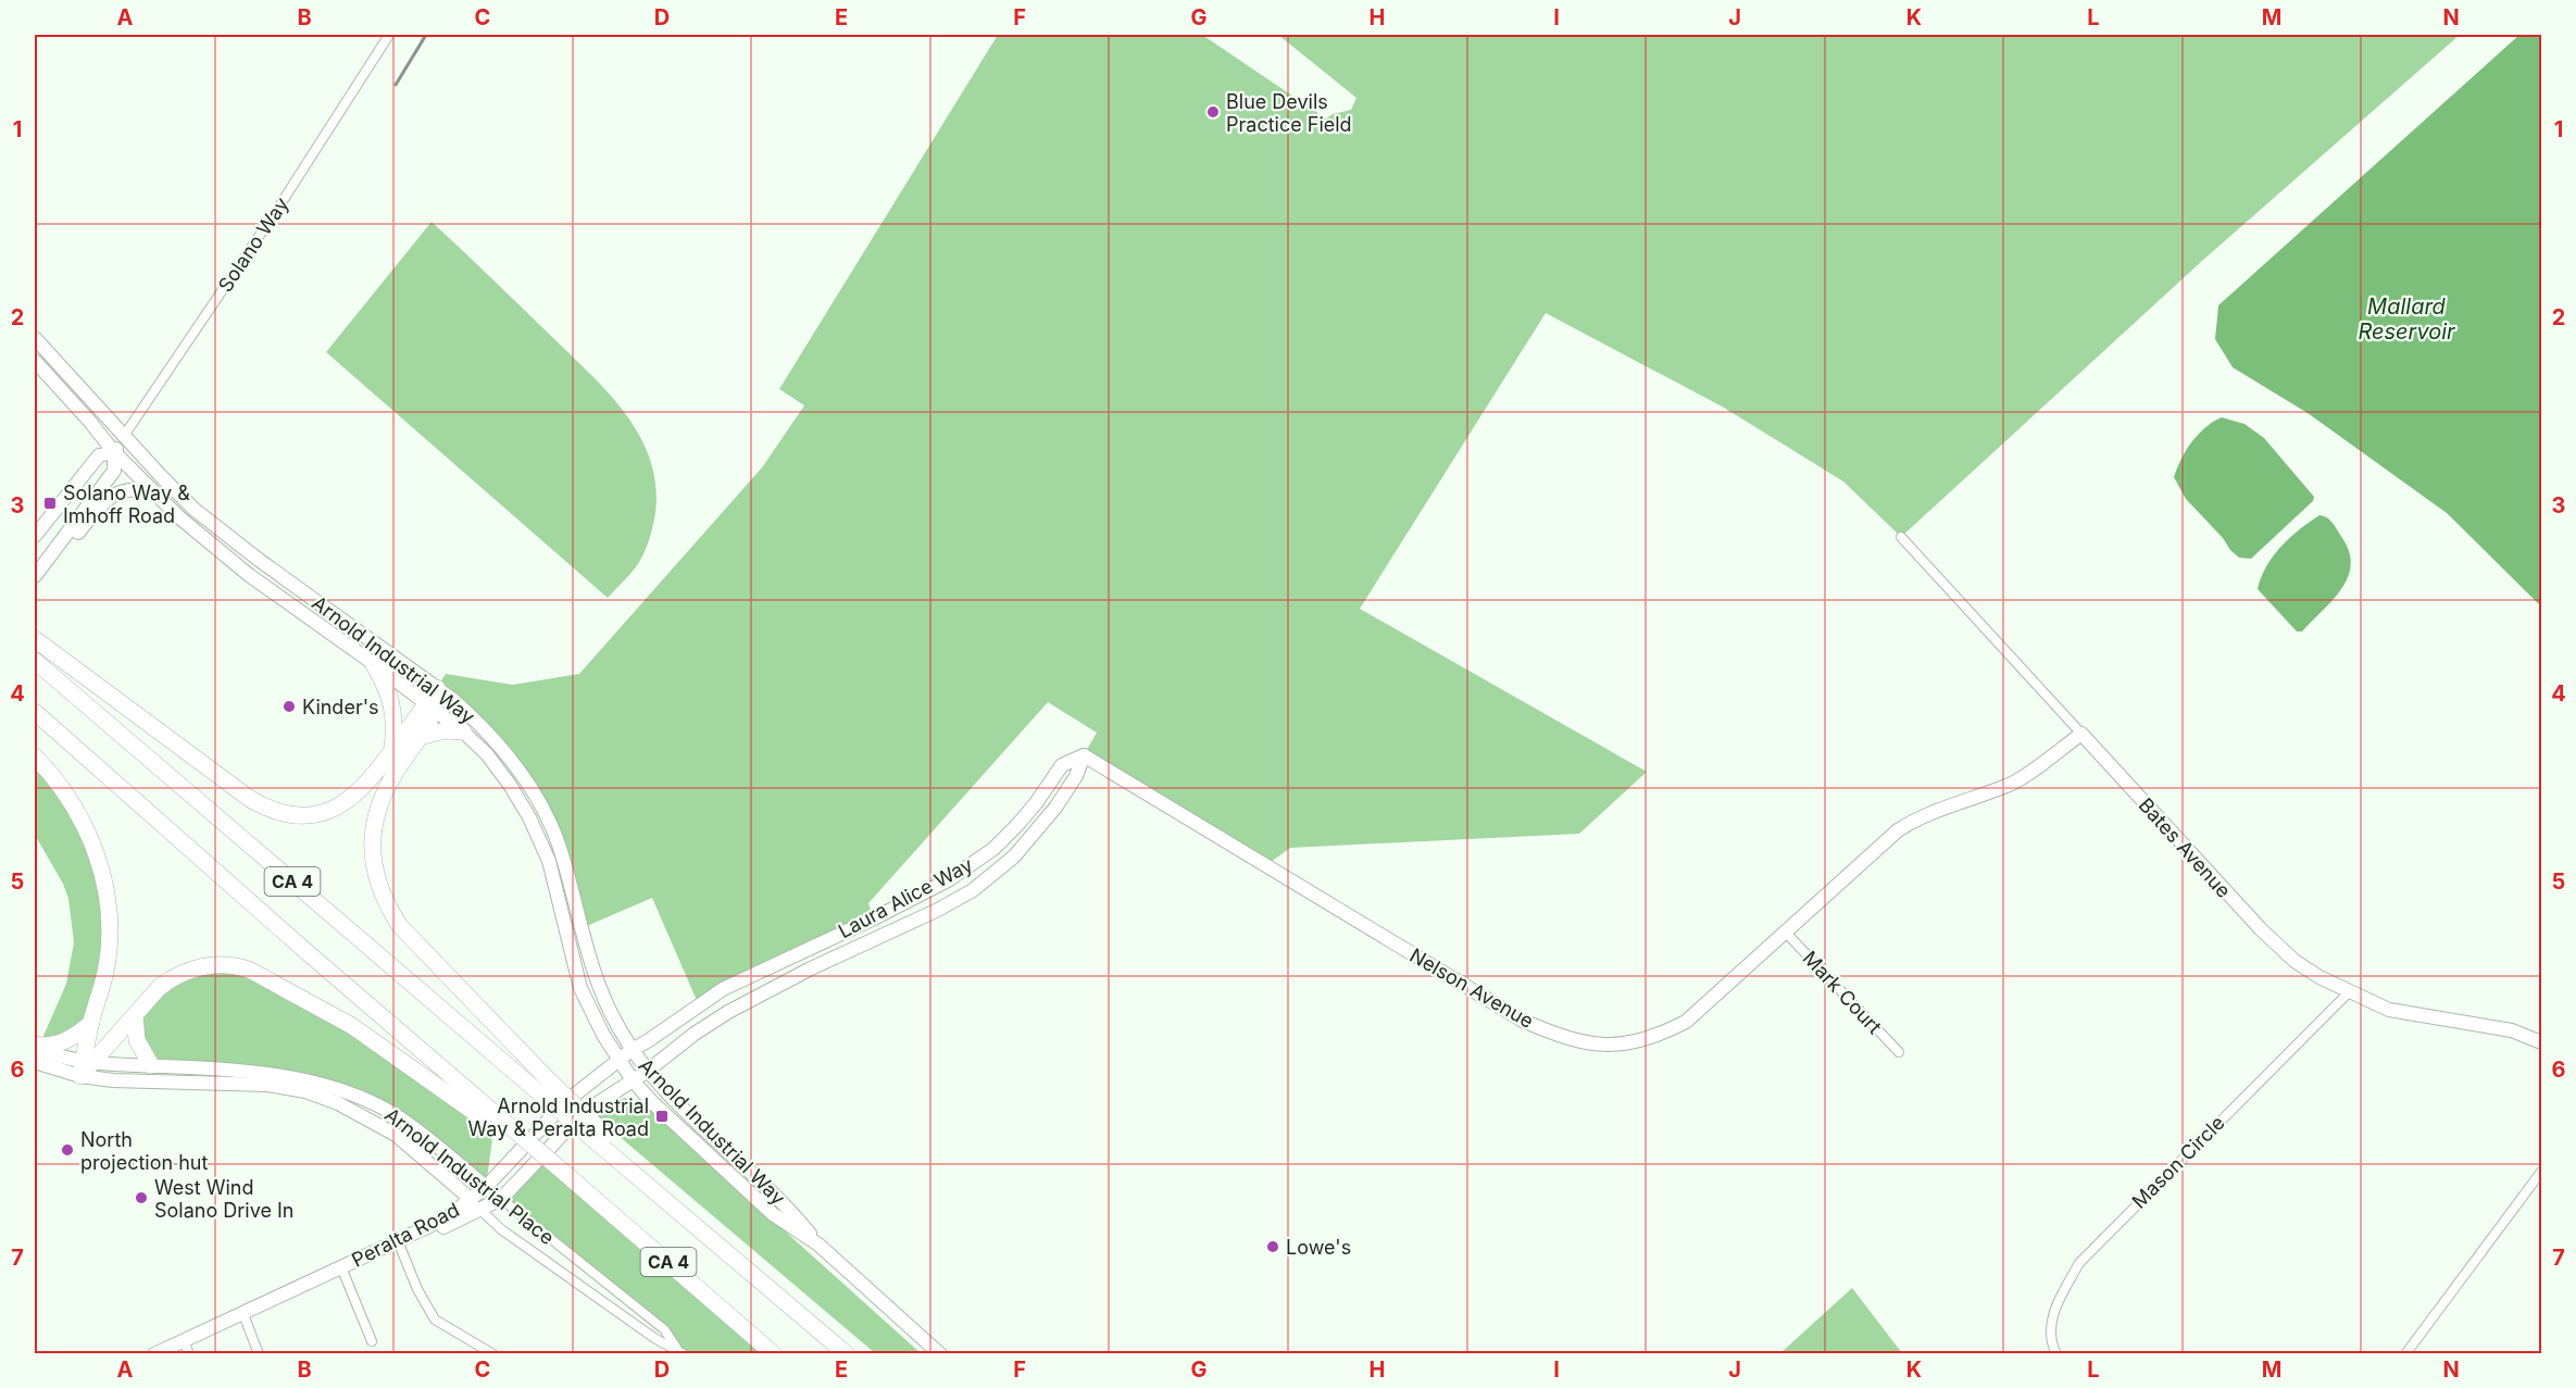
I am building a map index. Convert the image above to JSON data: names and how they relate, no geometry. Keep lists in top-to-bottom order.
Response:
{
  "streets": {
    "highway": ["CA 4"],
    "street": [
      "Solano Way",
      "Arnold Industrial Way",
      "Bates Avenue",
      "Laura Alice Way",
      "Nelson Avenue",
      "Mark Court",
      "Mason Circle",
      "Arnold Industrial Place",
      "Peralta Road"
    ]
  },
  "crossings": [
    ["Solano Way", "Arnold Industrial Way"],
    ["Arnold Industrial Way", "Laura Alice Way"],
    ["Arnold Industrial Way", "Peralta Road"],
    ["Bates Avenue", "Nelson Avenue"],
    ["Bates Avenue", "Mason Circle"],
    ["Laura Alice Way", "Nelson Avenue"],
    ["Laura Alice Way", "Peralta Road"],
    ["Nelson Avenue", "Mark Court"],
    ["Arnold Industrial Place", "Peralta Road"]
  ],
  "water": ["Mallard Reservoir"],
  "places": {
    "other": [
      "Blue Devils Practice Field",
      "Kinder's",
      "North projection hut",
      "West Wind Solano Drive In",
      "Lowe's"
    ],
    "transit": ["Solano Way & Imhoff Road", "Arnold Industrial Way & Peralta Road"]
  },
  "grid": {
    "columns": [
      "A",
      "B",
      "C",
      "D",
      "E",
      "F",
      "G",
      "H",
      "I",
      "J",
      "K",
      "L",
      "M",
      "N"
    ],
    "rows": [
      "1",
      "2",
      "3",
      "4",
      "5",
      "6",
      "7"
    ]
  }
}
